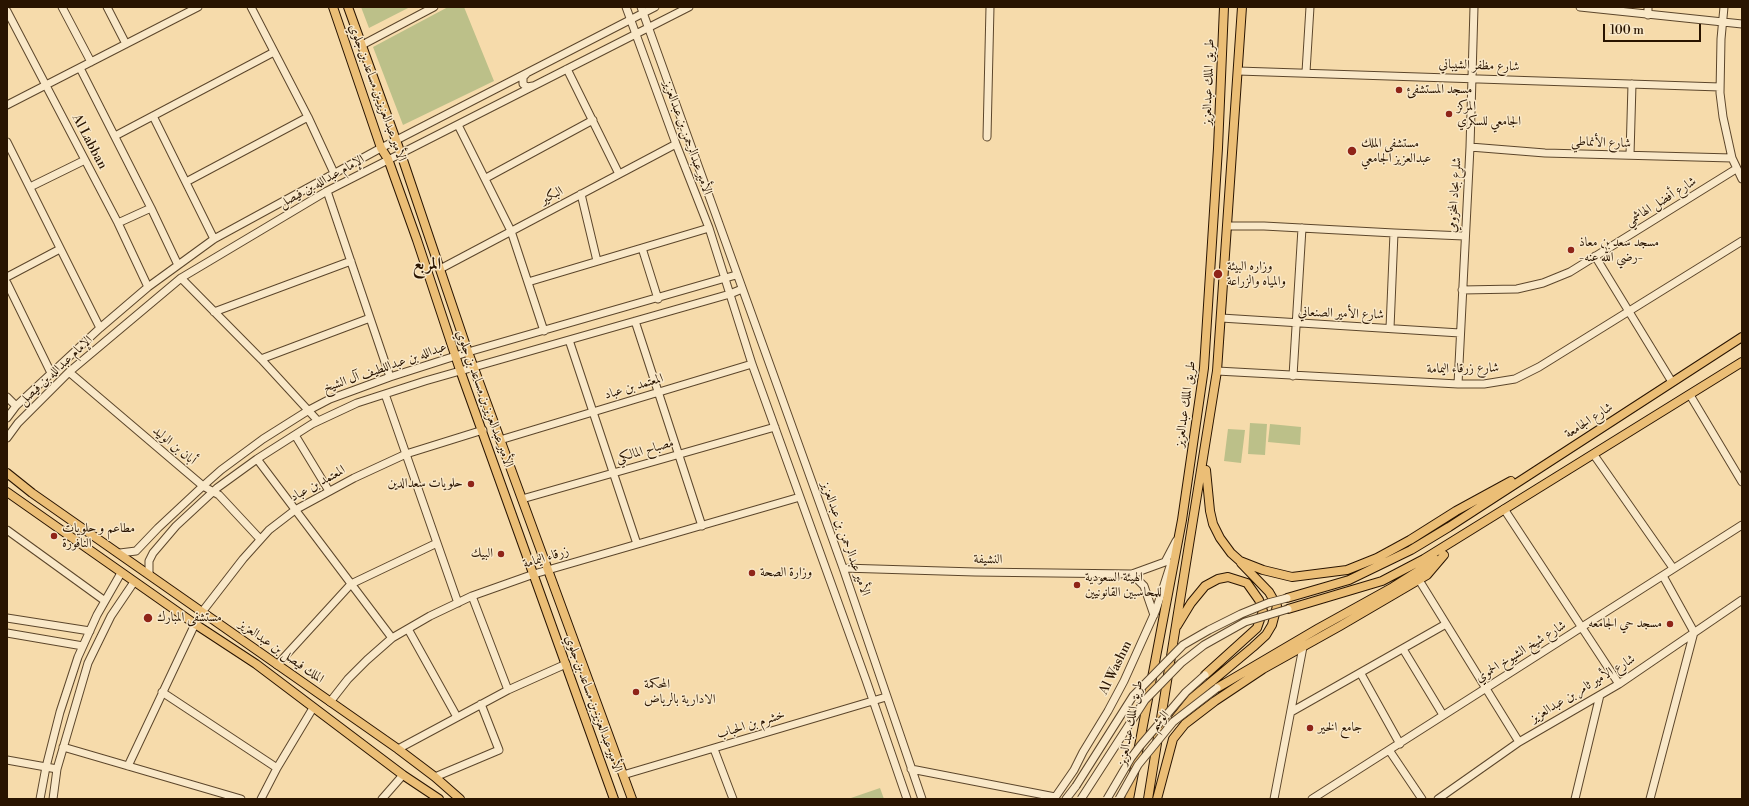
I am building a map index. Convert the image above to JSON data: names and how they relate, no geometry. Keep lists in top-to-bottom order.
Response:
{
  "streets": {
    "main road": [
      "طريق الملك عبدالعزيز",
      "الأمير عبدالعزيز بن مساعد بن جلوي",
      "شارع الجامعة",
      "الملك فيصل بن عبدالعزيز"
    ],
    "street": [
      "شارع مظفر الشيباني",
      "الأمير عبدالرحمن بن عبدالعزيز",
      "Al Labban",
      "شارع الأنماطي",
      "الإمام عبدالله بن فيصل",
      "شلرع بجاد المخزومي",
      "البكير",
      "شارع أفضل الهاشمي",
      "شارع الأمير الصنعاني",
      "عبدالله بن عبداللطيف آل الشيخ",
      "شارع زرقاء اليمامة",
      "المعتمد بن عباد",
      "أبان بن الوليد",
      "مصباح المالكي",
      "زرقاء اليمامة",
      "النشيفة",
      "شارع شيخ الشيوخ الحموي",
      "Al Washm",
      "شارع الأمير ثامر بن عبدالعزيز",
      "الوشم",
      "خشرم بن الحباب"
    ]
  },
  "crossings": [
    ["شارع مظفر الشيباني", "طريق الملك عبدالعزيز"],
    ["شارع مظفر الشيباني", "شلرع بجاد المخزومي"],
    ["طريق الملك عبدالعزيز", "شارع الأمير الصنعاني"],
    ["طريق الملك عبدالعزيز", "شارع زرقاء اليمامة"],
    ["طريق الملك عبدالعزيز", "Al Washm"],
    ["الأمير عبدالعزيز بن مساعد بن جلوي", "الإمام عبدالله بن فيصل"],
    ["الأمير عبدالعزيز بن مساعد بن جلوي", "البكير"],
    ["الأمير عبدالعزيز بن مساعد بن جلوي", "عبدالله بن عبداللطيف آل الشيخ"],
    ["الأمير عبدالعزيز بن مساعد بن جلوي", "المعتمد بن عباد"],
    ["الأمير عبدالعزيز بن مساعد بن جلوي", "مصباح المالكي"],
    ["الأمير عبدالعزيز بن مساعد بن جلوي", "زرقاء اليمامة"],
    ["الأمير عبدالعزيز بن مساعد بن جلوي", "خشرم بن الحباب"],
    ["الأمير عبدالرحمن بن عبدالعزيز", "الإمام عبدالله بن فيصل"],
    ["الأمير عبدالرحمن بن عبدالعزيز", "البكير"],
    ["الأمير عبدالرحمن بن عبدالعزيز", "عبدالله بن عبداللطيف آل الشيخ"],
    ["الأمير عبدالرحمن بن عبدالعزيز", "النشيفة"],
    ["الأمير عبدالرحمن بن عبدالعزيز", "خشرم بن الحباب"],
    ["Al Labban", "الإمام عبدالله بن فيصل"],
    ["شارع الأنماطي", "شلرع بجاد المخزومي"],
    ["الإمام عبدالله بن فيصل", "أبان بن الوليد"],
    ["شلرع بجاد المخزومي", "شارع أفضل الهاشمي"],
    ["شلرع بجاد المخزومي", "شارع الأمير الصنعاني"],
    ["شلرع بجاد المخزومي", "شارع زرقاء اليمامة"],
    ["عبدالله بن عبداللطيف آل الشيخ", "أبان بن الوليد"],
    ["عبدالله بن عبداللطيف آل الشيخ", "الملك فيصل بن عبدالعزيز"],
    ["المعتمد بن عباد", "أبان بن الوليد"],
    ["المعتمد بن عباد", "الملك فيصل بن عبدالعزيز"],
    ["زرقاء اليمامة", "الملك فيصل بن عبدالعزيز"]
  ],
  "districts": ["المربع"],
  "places": [
    "مسجد المستشفئ",
    "المركز الجامعي للسكري",
    "مستشفى الملك عبدالعزيز الجامعي",
    "مسجد سعد بن معاذ -رضي الله عنه-",
    "وزاره البيئة والمياه والزراعة",
    "حلويات سعدالدين",
    "مطاعم و حلويات النافورة",
    "البيك",
    "وزارة الصحة",
    "الهيئة السعودية للمحاسبين القانونيين",
    "مستشفى المبارك",
    "مسجد حي الجامعه",
    "المحكمة الادارية بالرياض",
    "جامع الخير"
  ],
  "scale_bar": "100 m"
}
